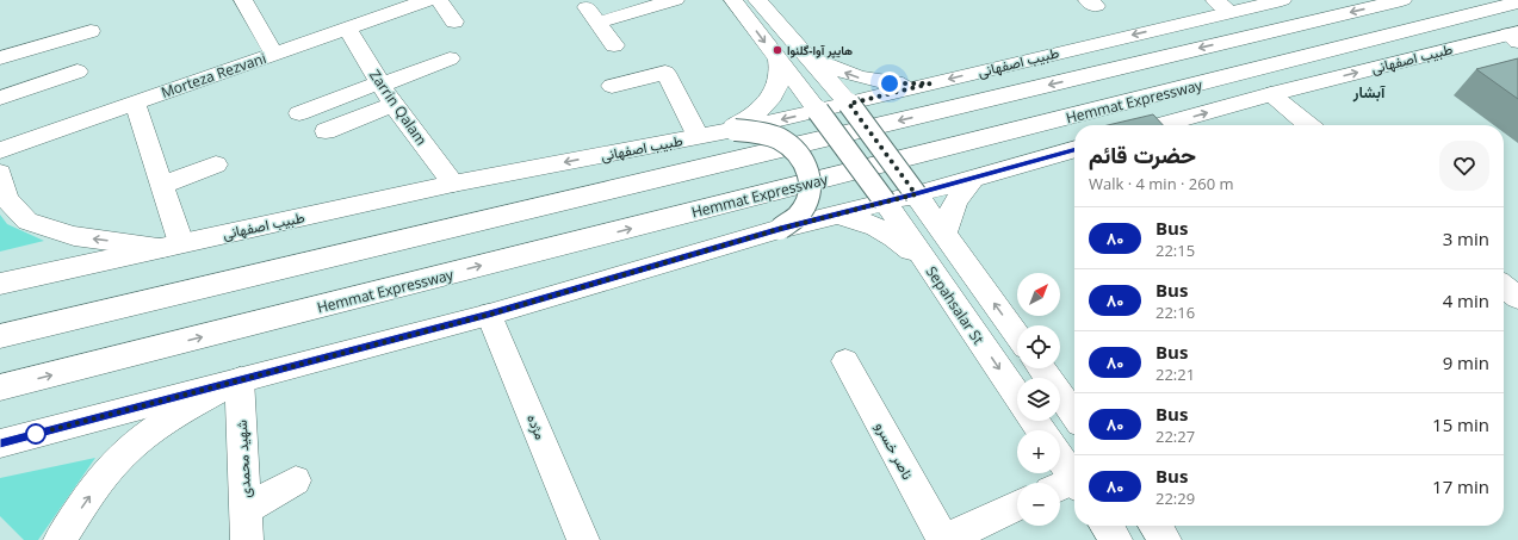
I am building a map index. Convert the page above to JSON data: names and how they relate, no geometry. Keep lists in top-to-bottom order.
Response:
{
  "streets": {
    "main road": [
      "طبیب اصفهانی",
      "Morteza Rezvani",
      "Hemmat Expressway",
      "Zarrin Qalam",
      "Sepahsalar St",
      "مژده",
      "ناصر خسرو",
      "شهید محمدی"
    ]
  },
  "crossings": [
    ["طبیب اصفهانی", "Zarrin Qalam"],
    ["طبیب اصفهانی", "Sepahsalar St"],
    ["Morteza Rezvani", "Zarrin Qalam"]
  ],
  "districts": ["آبشار"],
  "places": ["هایپر آوا-گلنوا"],
  "lines": ["bus line ۸۰"],
  "north": "top right",
  "page": {
    "heading": ["حضرت قائم", "Walk · 4 min · 260 m"],
    "list": [
      {
        "mark": "۸۰",
        "name": "Bus",
        "note": "22:15",
        "value": "3 min"
      },
      {
        "mark": "۸۰",
        "name": "Bus",
        "note": "22:16",
        "value": "4 min"
      },
      {
        "mark": "۸۰",
        "name": "Bus",
        "note": "22:21",
        "value": "9 min"
      },
      {
        "mark": "۸۰",
        "name": "Bus",
        "note": "22:27",
        "value": "15 min"
      },
      {
        "mark": "۸۰",
        "name": "Bus",
        "note": "22:29",
        "value": "17 min"
      }
    ],
    "map_buttons": ["+", "−"]
  }
}
